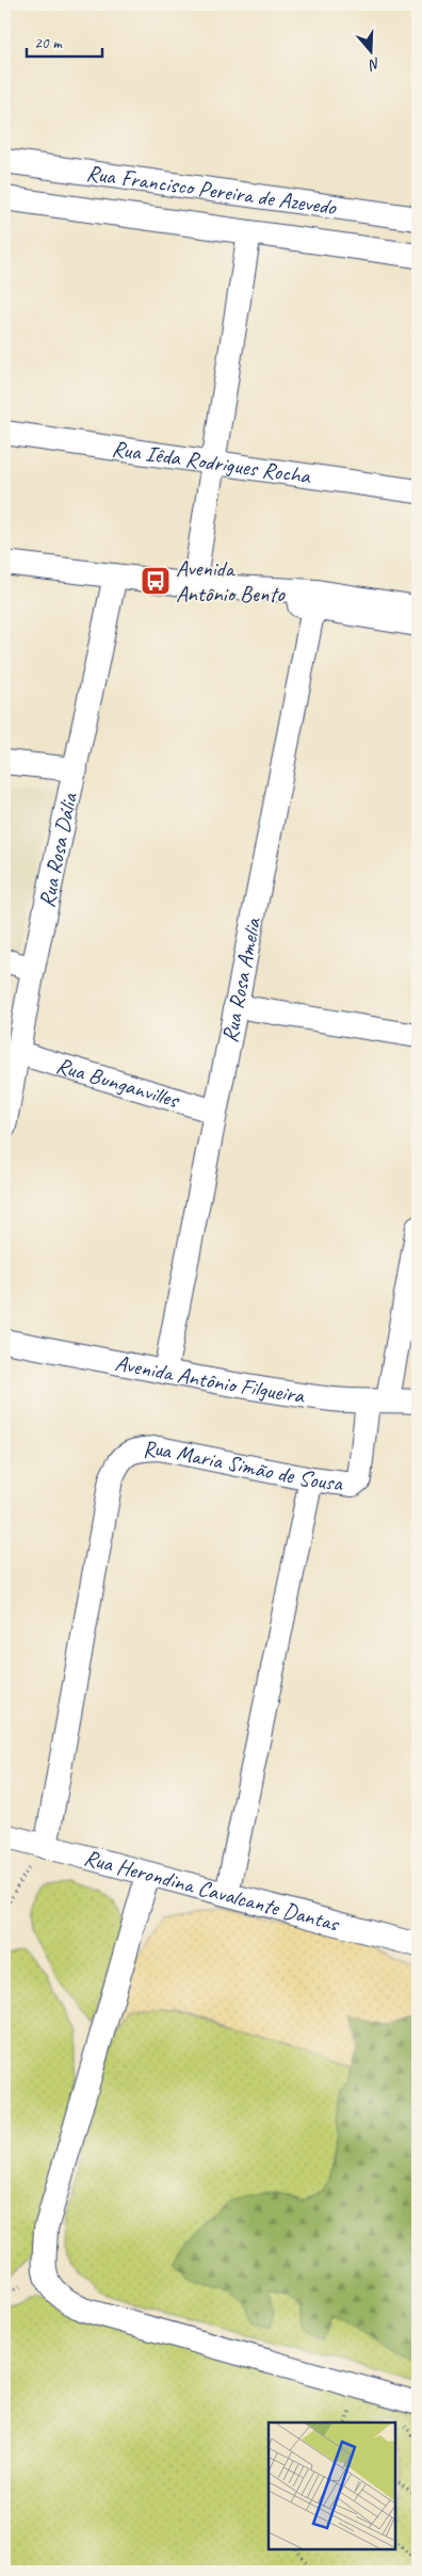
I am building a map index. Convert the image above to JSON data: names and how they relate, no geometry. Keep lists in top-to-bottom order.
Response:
{
  "streets": {
    "street": [
      "Rua Francisco Pereira de Azevedo",
      "Rua Iêda Rodrigues Rocha",
      "Rua Rosa Dália",
      "Rua Rosa Amelia",
      "Rua Bunganvilles",
      "Avenida Antônio Filgueira",
      "Rua Maria Simão de Sousa",
      "Rua Herondina Cavalcante Dantas"
    ]
  },
  "crossings": [
    ["Rua Rosa Dália", "Rua Bunganvilles"],
    ["Rua Rosa Amelia", "Rua Bunganvilles"],
    ["Rua Rosa Amelia", "Avenida Antônio Filgueira"],
    ["Avenida Antônio Filgueira", "Rua Maria Simão de Sousa"],
    ["Rua Maria Simão de Sousa", "Rua Herondina Cavalcante Dantas"]
  ],
  "places": {
    "bus stop": ["Avenida Antônio Bento"]
  },
  "scale_bar": "20 m",
  "north": "bottom"
}
